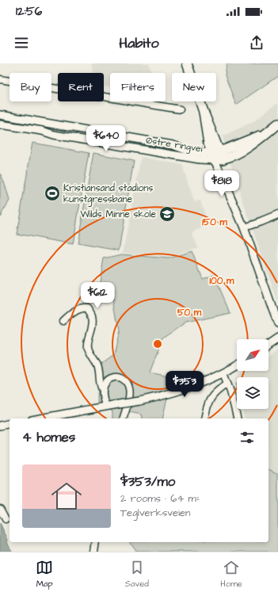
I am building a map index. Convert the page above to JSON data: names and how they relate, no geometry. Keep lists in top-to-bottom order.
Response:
{
  "streets": {
    "main road": ["Østre ringvei"]
  },
  "places": {
    "sports": ["Kristiansand stadions kunstgressbane"],
    "school or university": ["Wilds Minne skole"]
  },
  "north": "top right",
  "page": {
    "status": "12:56",
    "header": "Habito",
    "chip": [
      "Buy",
      "Rent",
      "Filters",
      "New"
    ],
    "price": [
      "$640",
      "$818",
      "$612",
      "$353"
    ],
    "heading": "4 homes",
    "list": [
      {
        "name": "$353/mo",
        "note": "2 rooms · 64 m² · Teglverksveien"
      }
    ],
    "tabs": ["Map", "Saved", "Home"]
  },
  "rings": ["150 m", "100 m", "50 m"]
}
